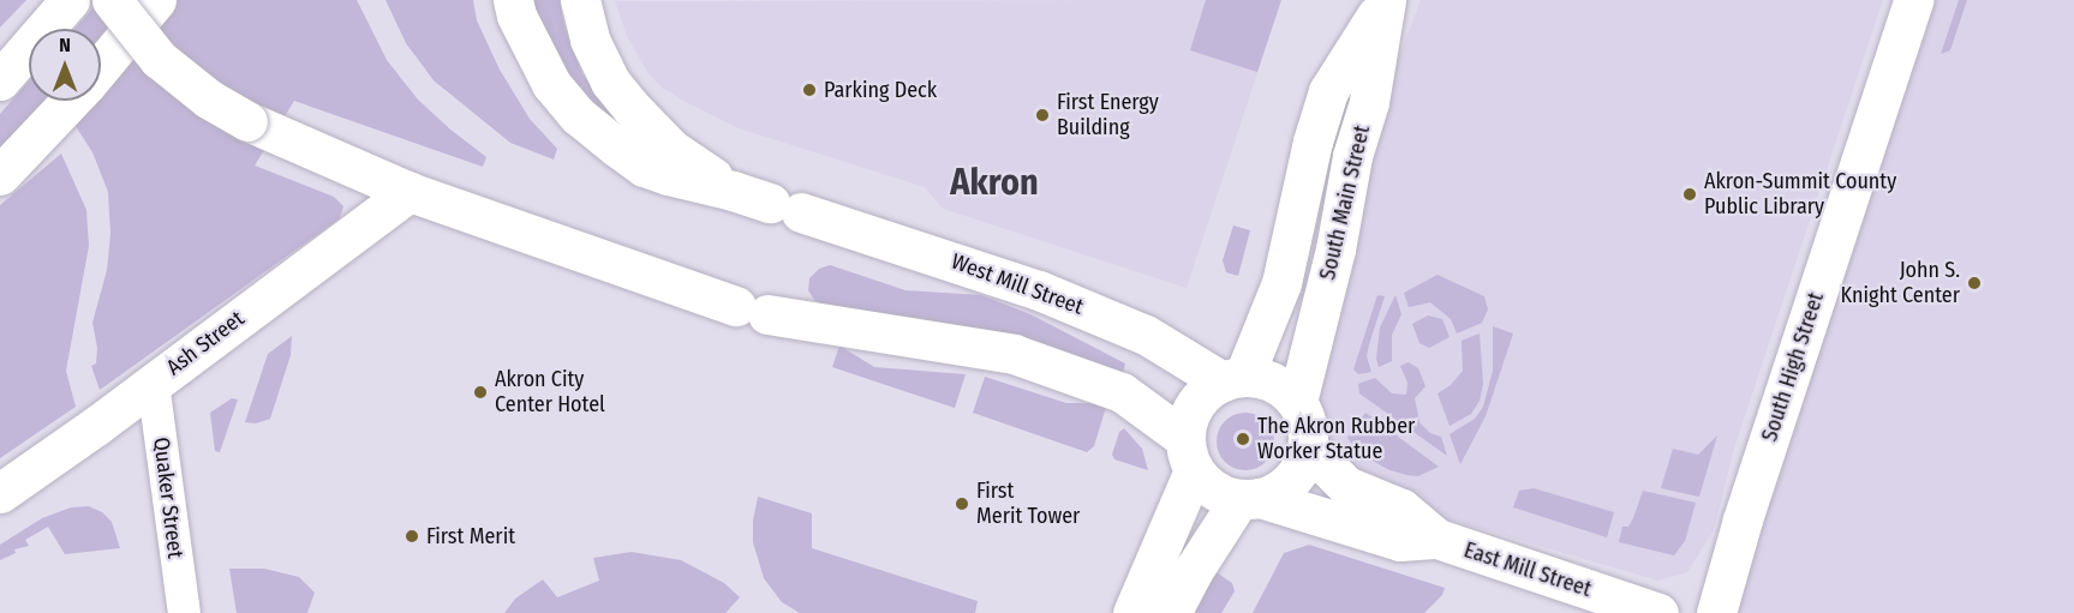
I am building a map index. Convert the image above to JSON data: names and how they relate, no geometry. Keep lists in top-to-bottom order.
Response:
{
  "streets": {
    "street": [
      "South Main Street",
      "West Mill Street",
      "Ash Street",
      "South High Street",
      "Quaker Street",
      "East Mill Street"
    ]
  },
  "crossings": [
    ["South Main Street", "West Mill Street"],
    ["South Main Street", "East Mill Street"],
    ["West Mill Street", "East Mill Street"],
    ["Ash Street", "Quaker Street"]
  ],
  "districts": ["Akron"],
  "places": [
    "Parking Deck",
    "First Energy Building",
    "Akron-Summit County Public Library",
    "John S. Knight Center",
    "Akron City Center Hotel",
    "The Akron Rubber Worker Statue",
    "First Merit Tower",
    "First Merit"
  ],
  "north": "top"
}
